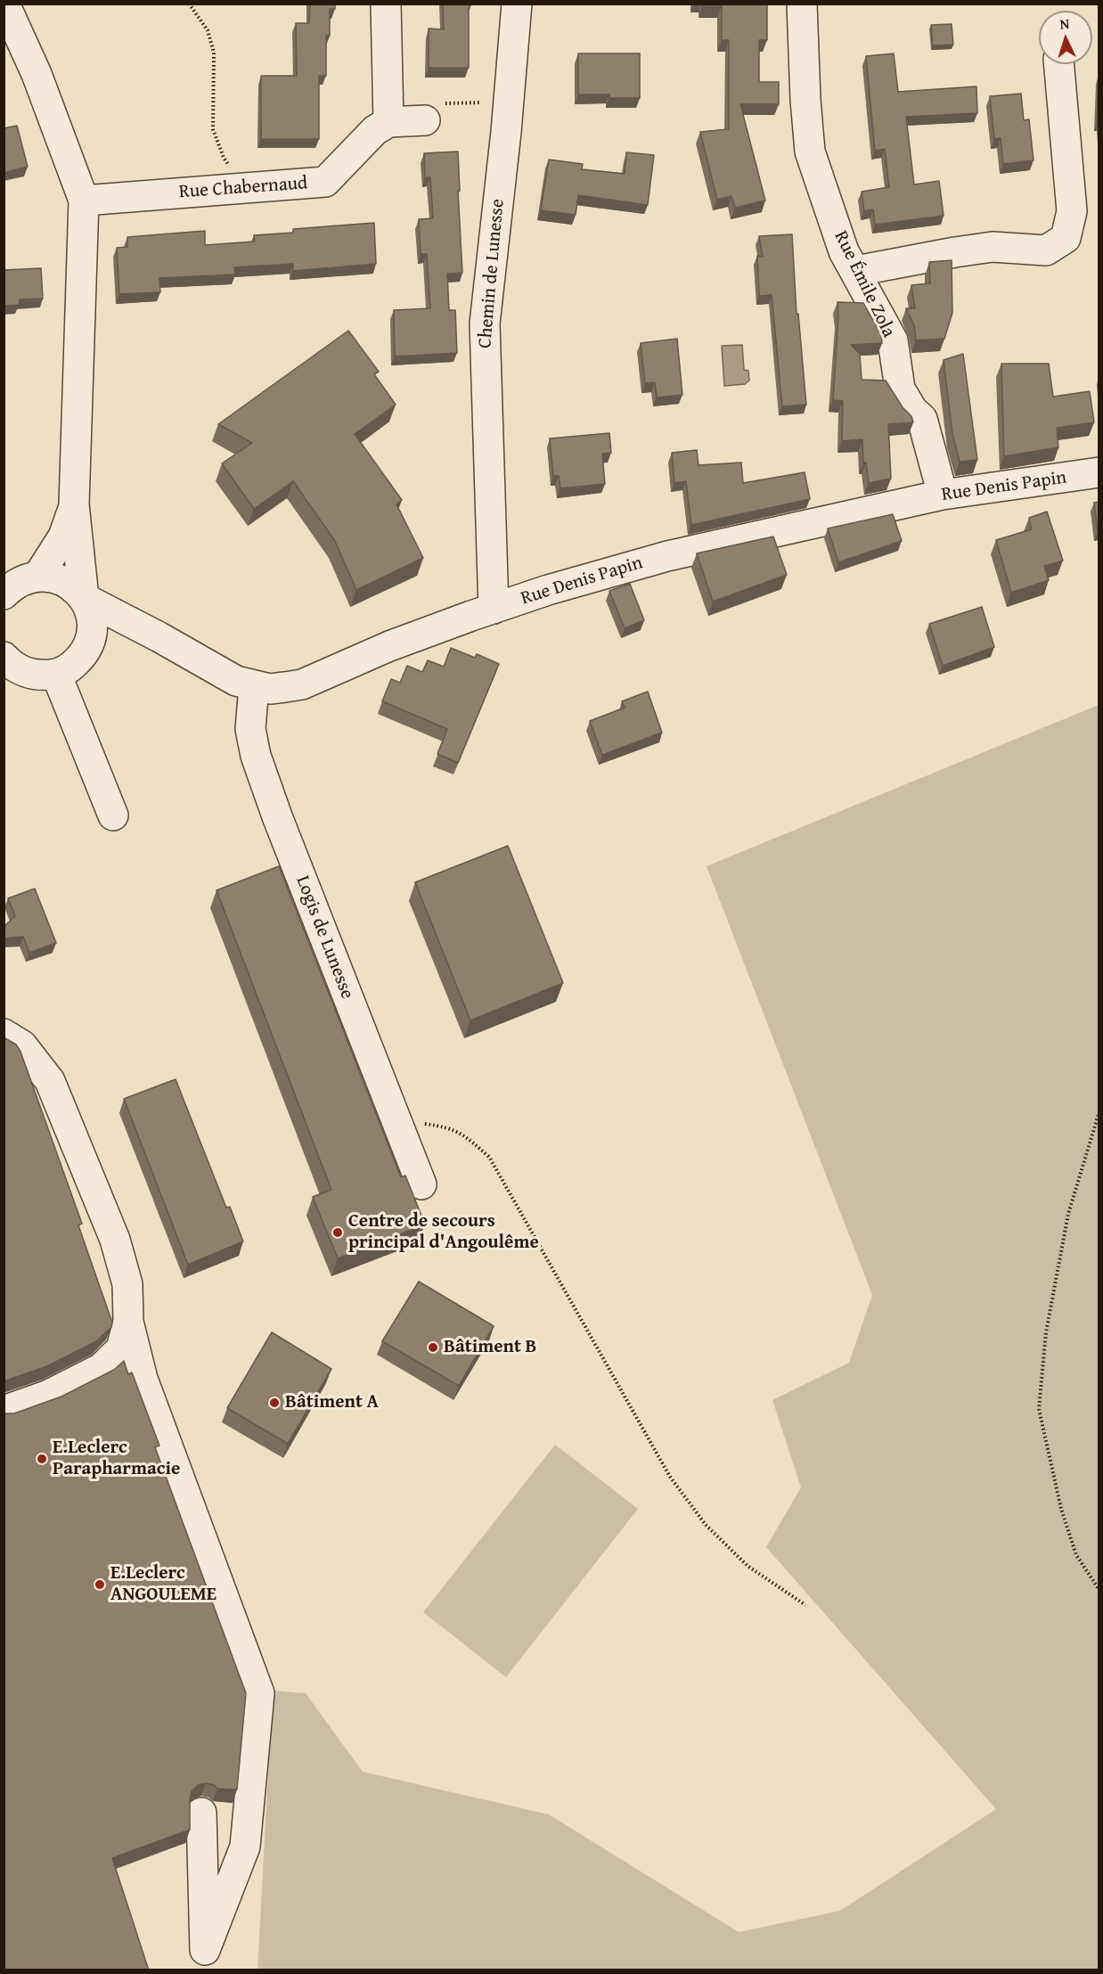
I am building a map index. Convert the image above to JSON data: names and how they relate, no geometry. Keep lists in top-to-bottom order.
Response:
{
  "streets": {
    "street": [
      "Rue Chabernaud",
      "Chemin de Lunesse",
      "Rue Émile Zola",
      "Rue Denis Papin",
      "Logis de Lunesse"
    ]
  },
  "crossings": [
    ["Chemin de Lunesse", "Rue Denis Papin"],
    ["Rue Émile Zola", "Rue Denis Papin"],
    ["Rue Denis Papin", "Logis de Lunesse"]
  ],
  "places": [
    "Centre de secours principal d'Angoulême",
    "Bâtiment B",
    "Bâtiment A",
    "E.Leclerc Parapharmacie",
    "E.Leclerc ANGOULEME"
  ],
  "north": "top"
}
